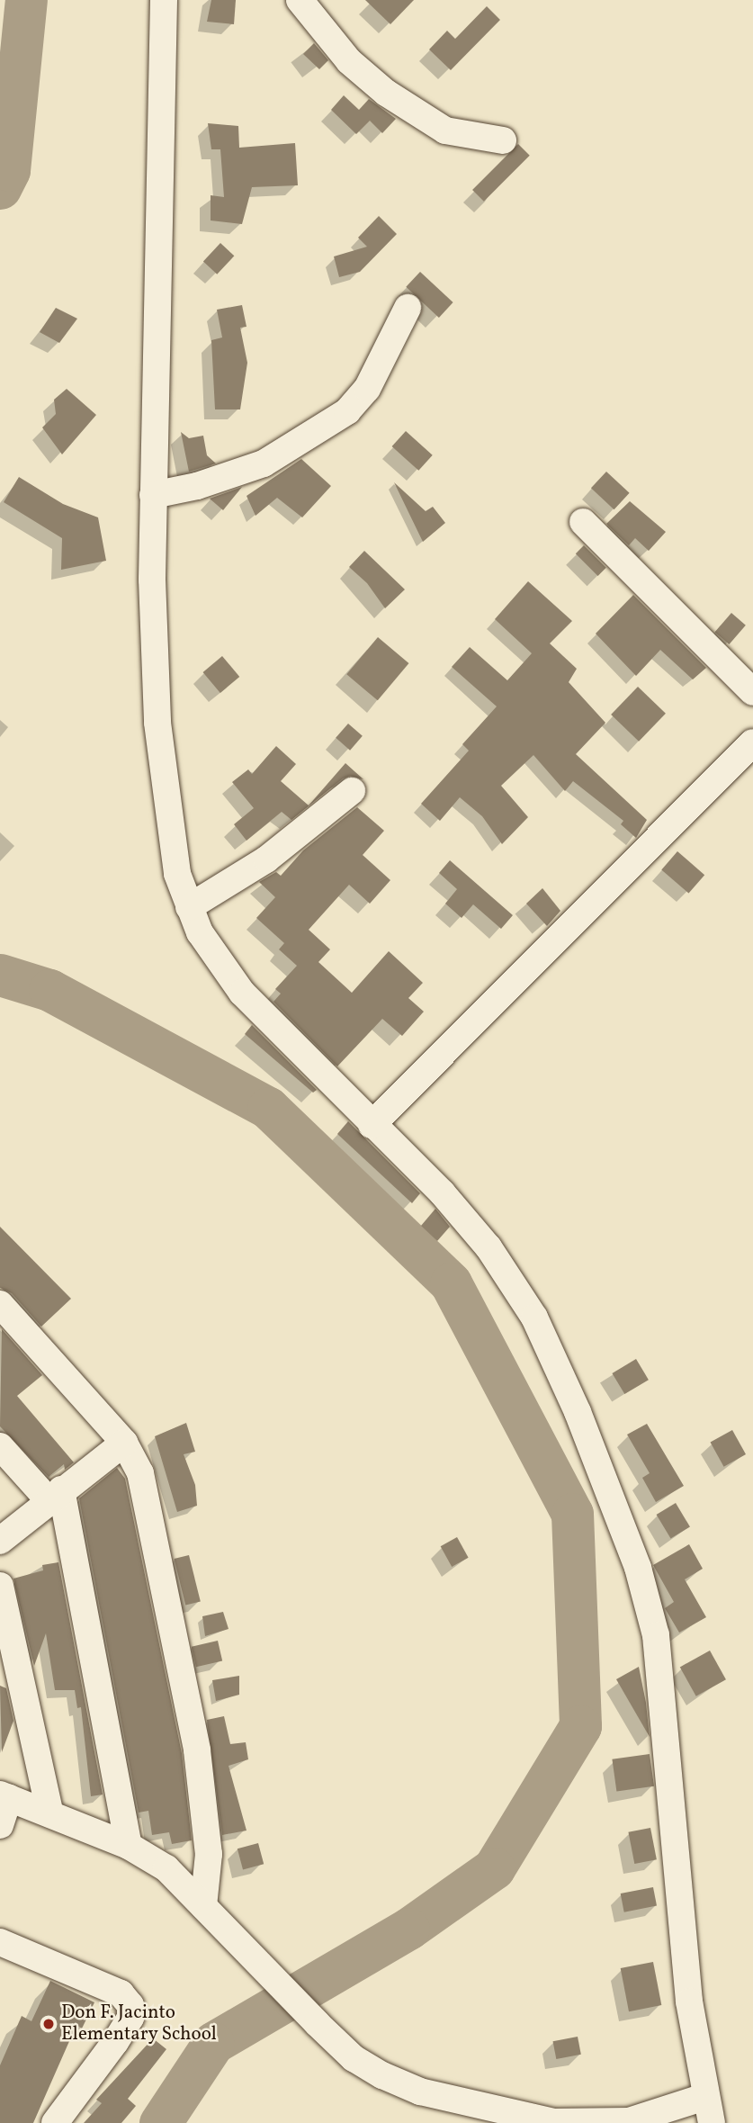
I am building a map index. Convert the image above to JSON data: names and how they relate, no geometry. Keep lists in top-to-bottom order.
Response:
{
  "places": ["Don F. Jacinto Elementary School"]
}
